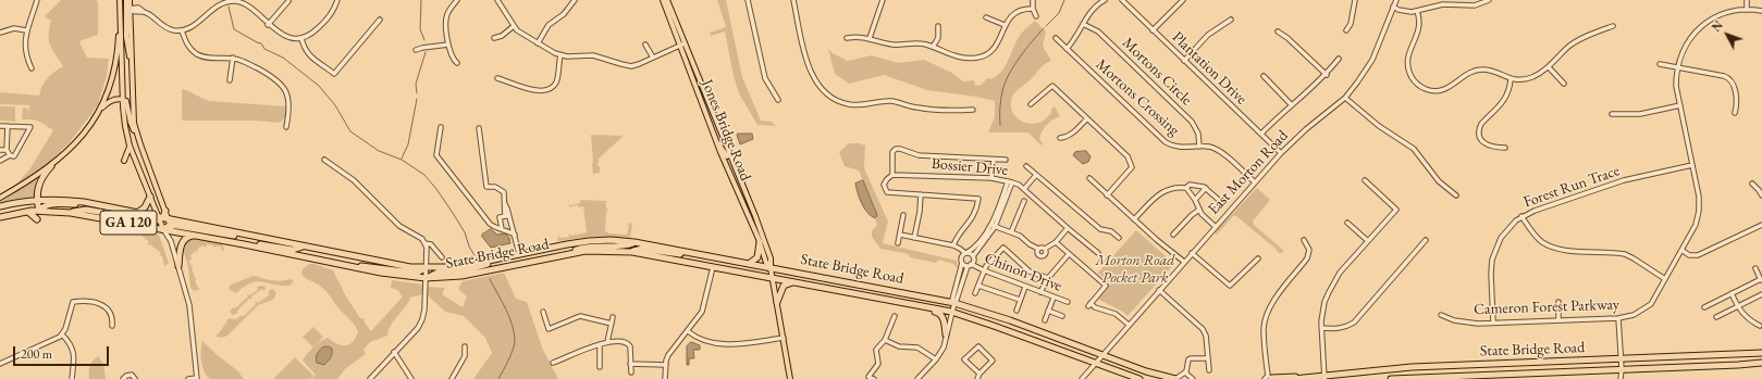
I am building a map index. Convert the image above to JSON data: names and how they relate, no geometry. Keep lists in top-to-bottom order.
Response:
{
  "streets": {
    "highway": ["GA 120", "State Bridge Road"],
    "main road": ["Jones Bridge Road"],
    "street": [
      "Plantation Drive",
      "Mortons Circle",
      "Mortons Crossing",
      "Bossier Drive",
      "East Morton Road",
      "Forest Run Trace",
      "Chinon Drive",
      "Cameron Forest Parkway"
    ]
  },
  "crossings": [
    ["Plantation Drive", "East Morton Road"],
    ["Mortons Circle", "Mortons Crossing"],
    ["Mortons Crossing", "East Morton Road"],
    ["Jones Bridge Road", "State Bridge Road"],
    ["East Morton Road", "State Bridge Road"],
    ["Forest Run Trace", "Cameron Forest Parkway"],
    ["GA 120", "State Bridge Road"]
  ],
  "parks": ["Morton Road Pocket Park"],
  "scale_bar": "200 m",
  "north": "top left"
}
